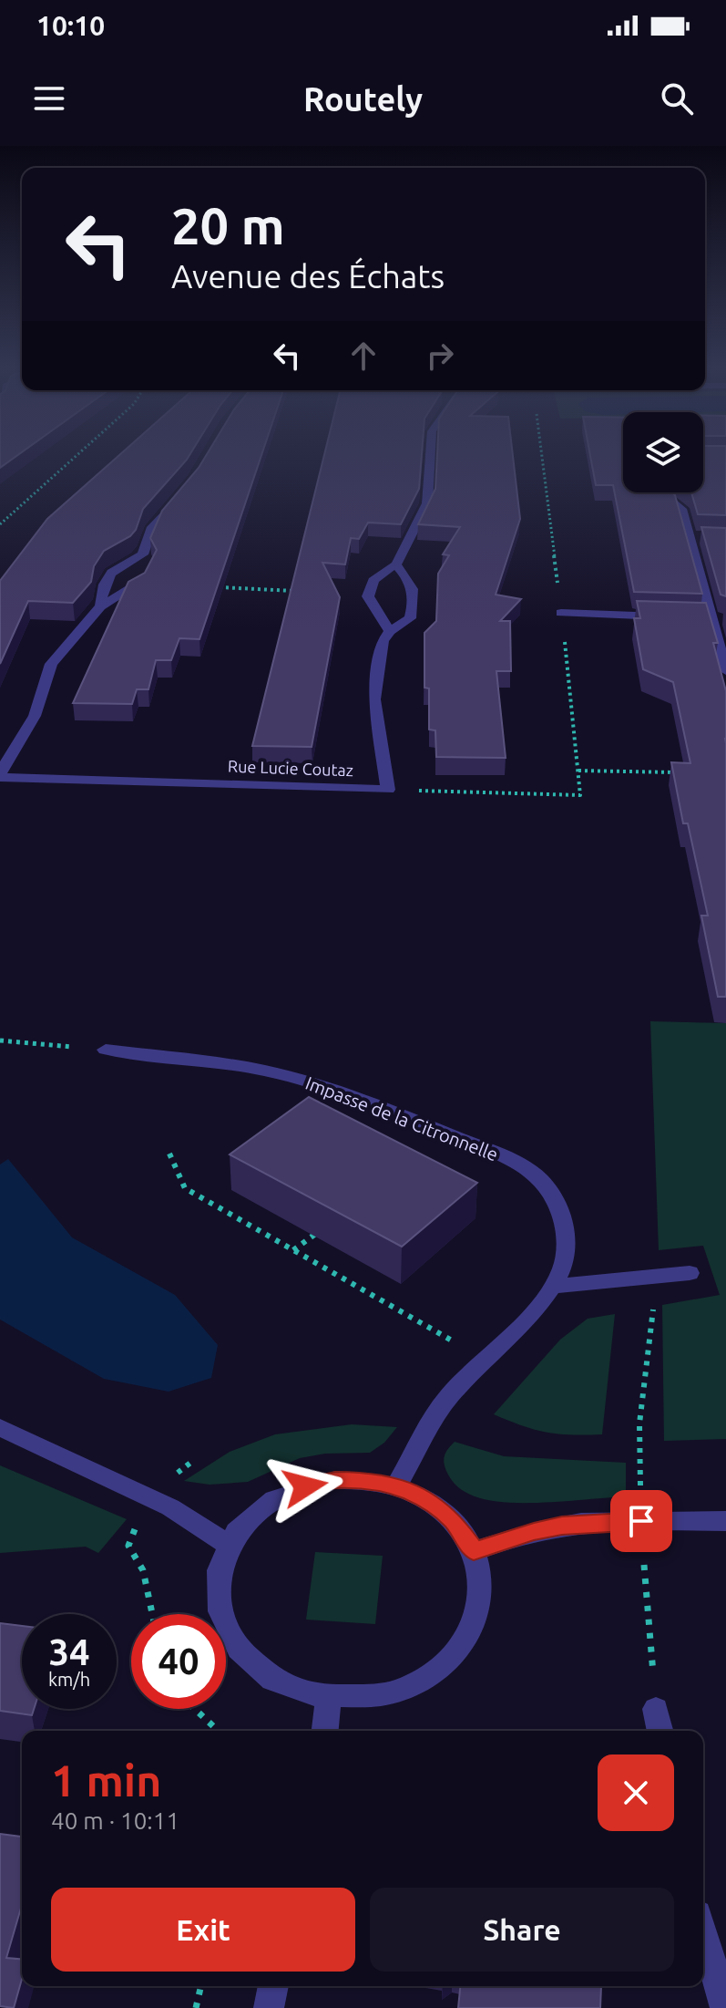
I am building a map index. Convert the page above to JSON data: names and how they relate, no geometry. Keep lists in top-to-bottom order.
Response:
{
  "streets": {
    "street": ["Rue Lucie Coutaz", "Impasse de la Citronnelle"]
  },
  "page": {
    "status": "10:10",
    "header": "Routely",
    "turn": ["20 m", "Avenue des Échats"],
    "speed": "34 km/h",
    "limit": "40",
    "heading": ["1 min", "40 m · 10:11"],
    "buttons": ["Exit", "Share"]
  }
}
